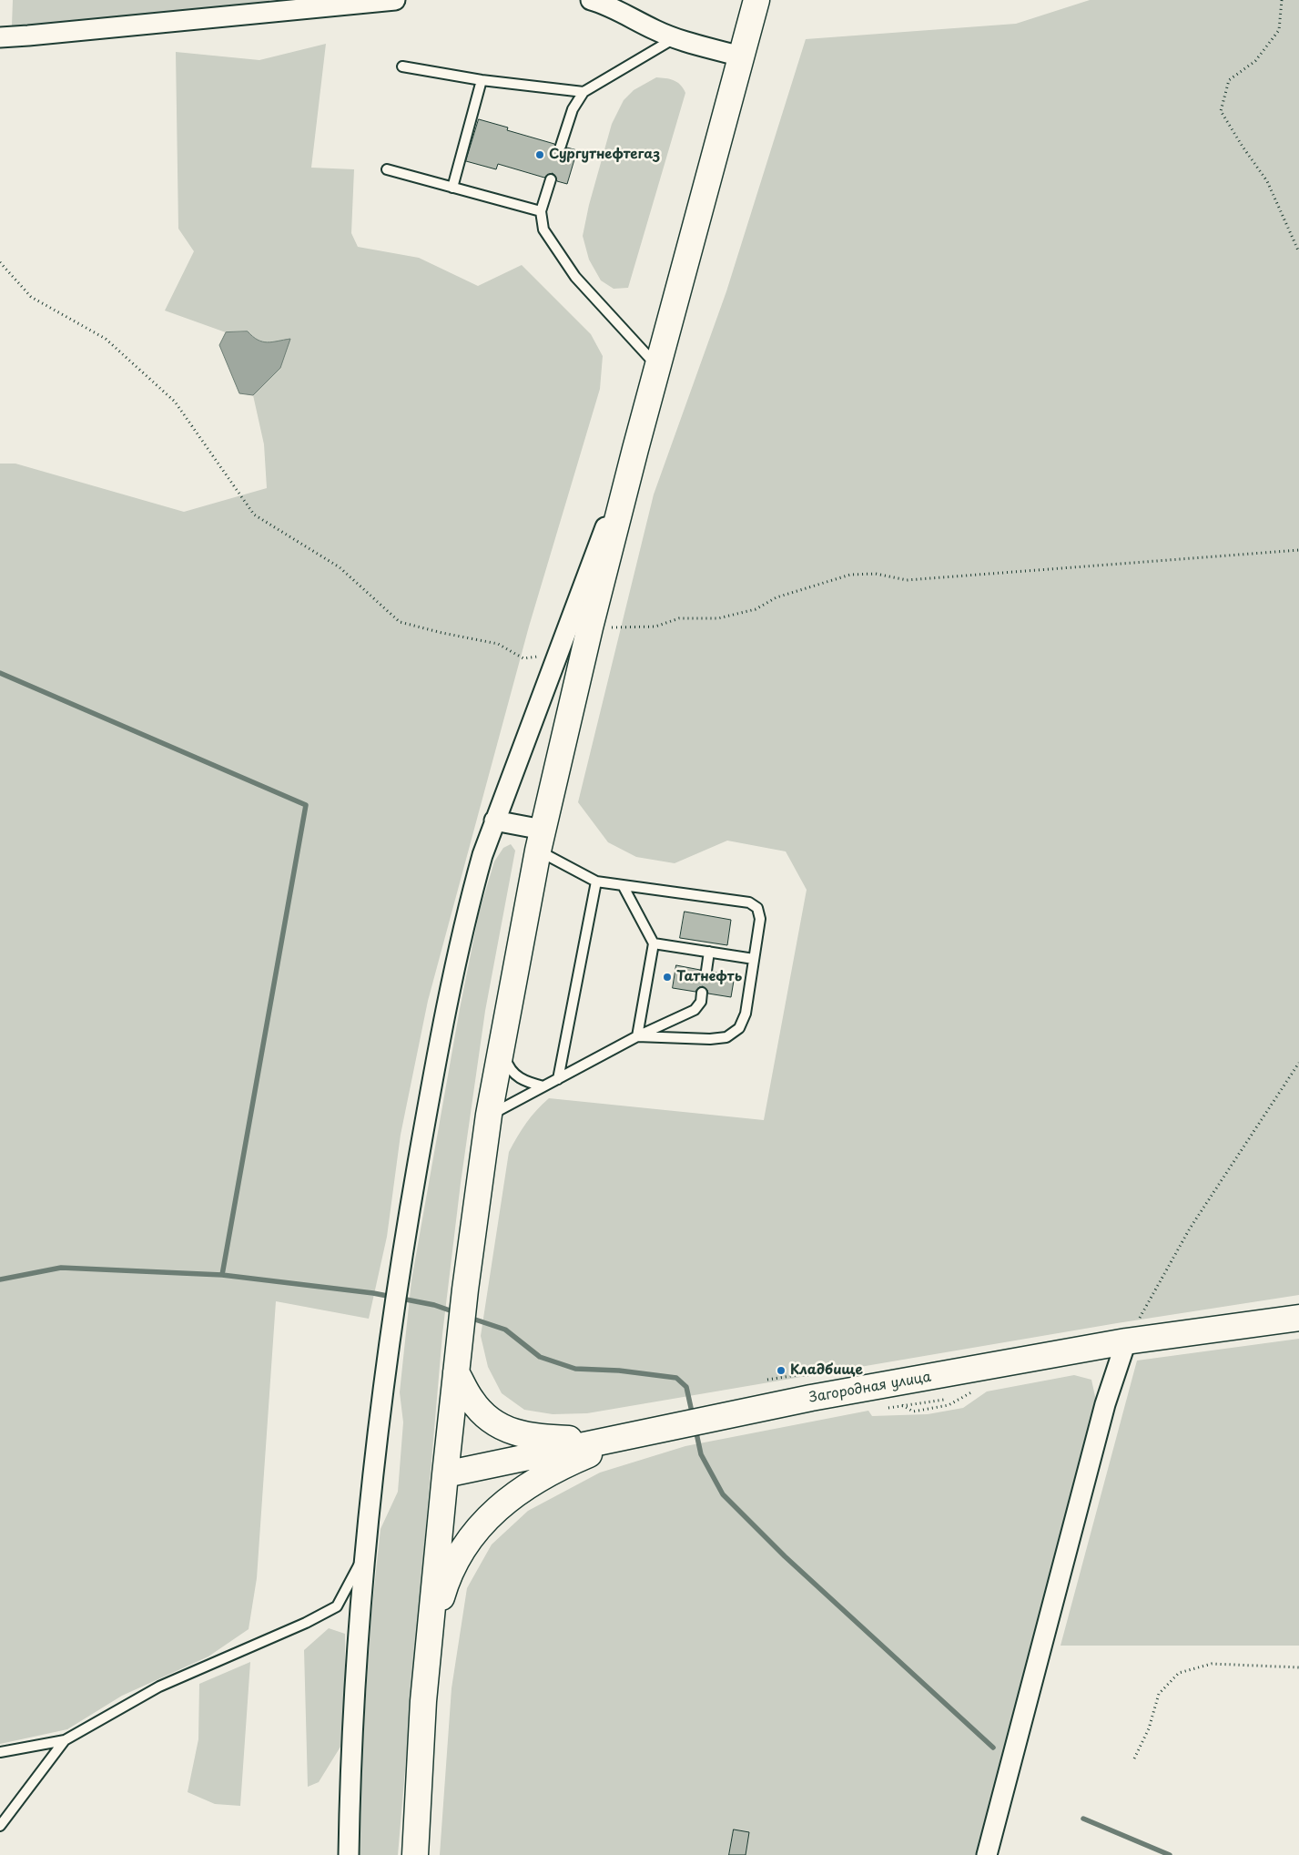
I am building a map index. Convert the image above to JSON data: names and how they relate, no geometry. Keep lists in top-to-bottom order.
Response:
{
  "streets": {
    "highway": ["Загородная улица"]
  },
  "places": ["Сургутнефтегаз", "Татнефть", "Кладбище"]
}
